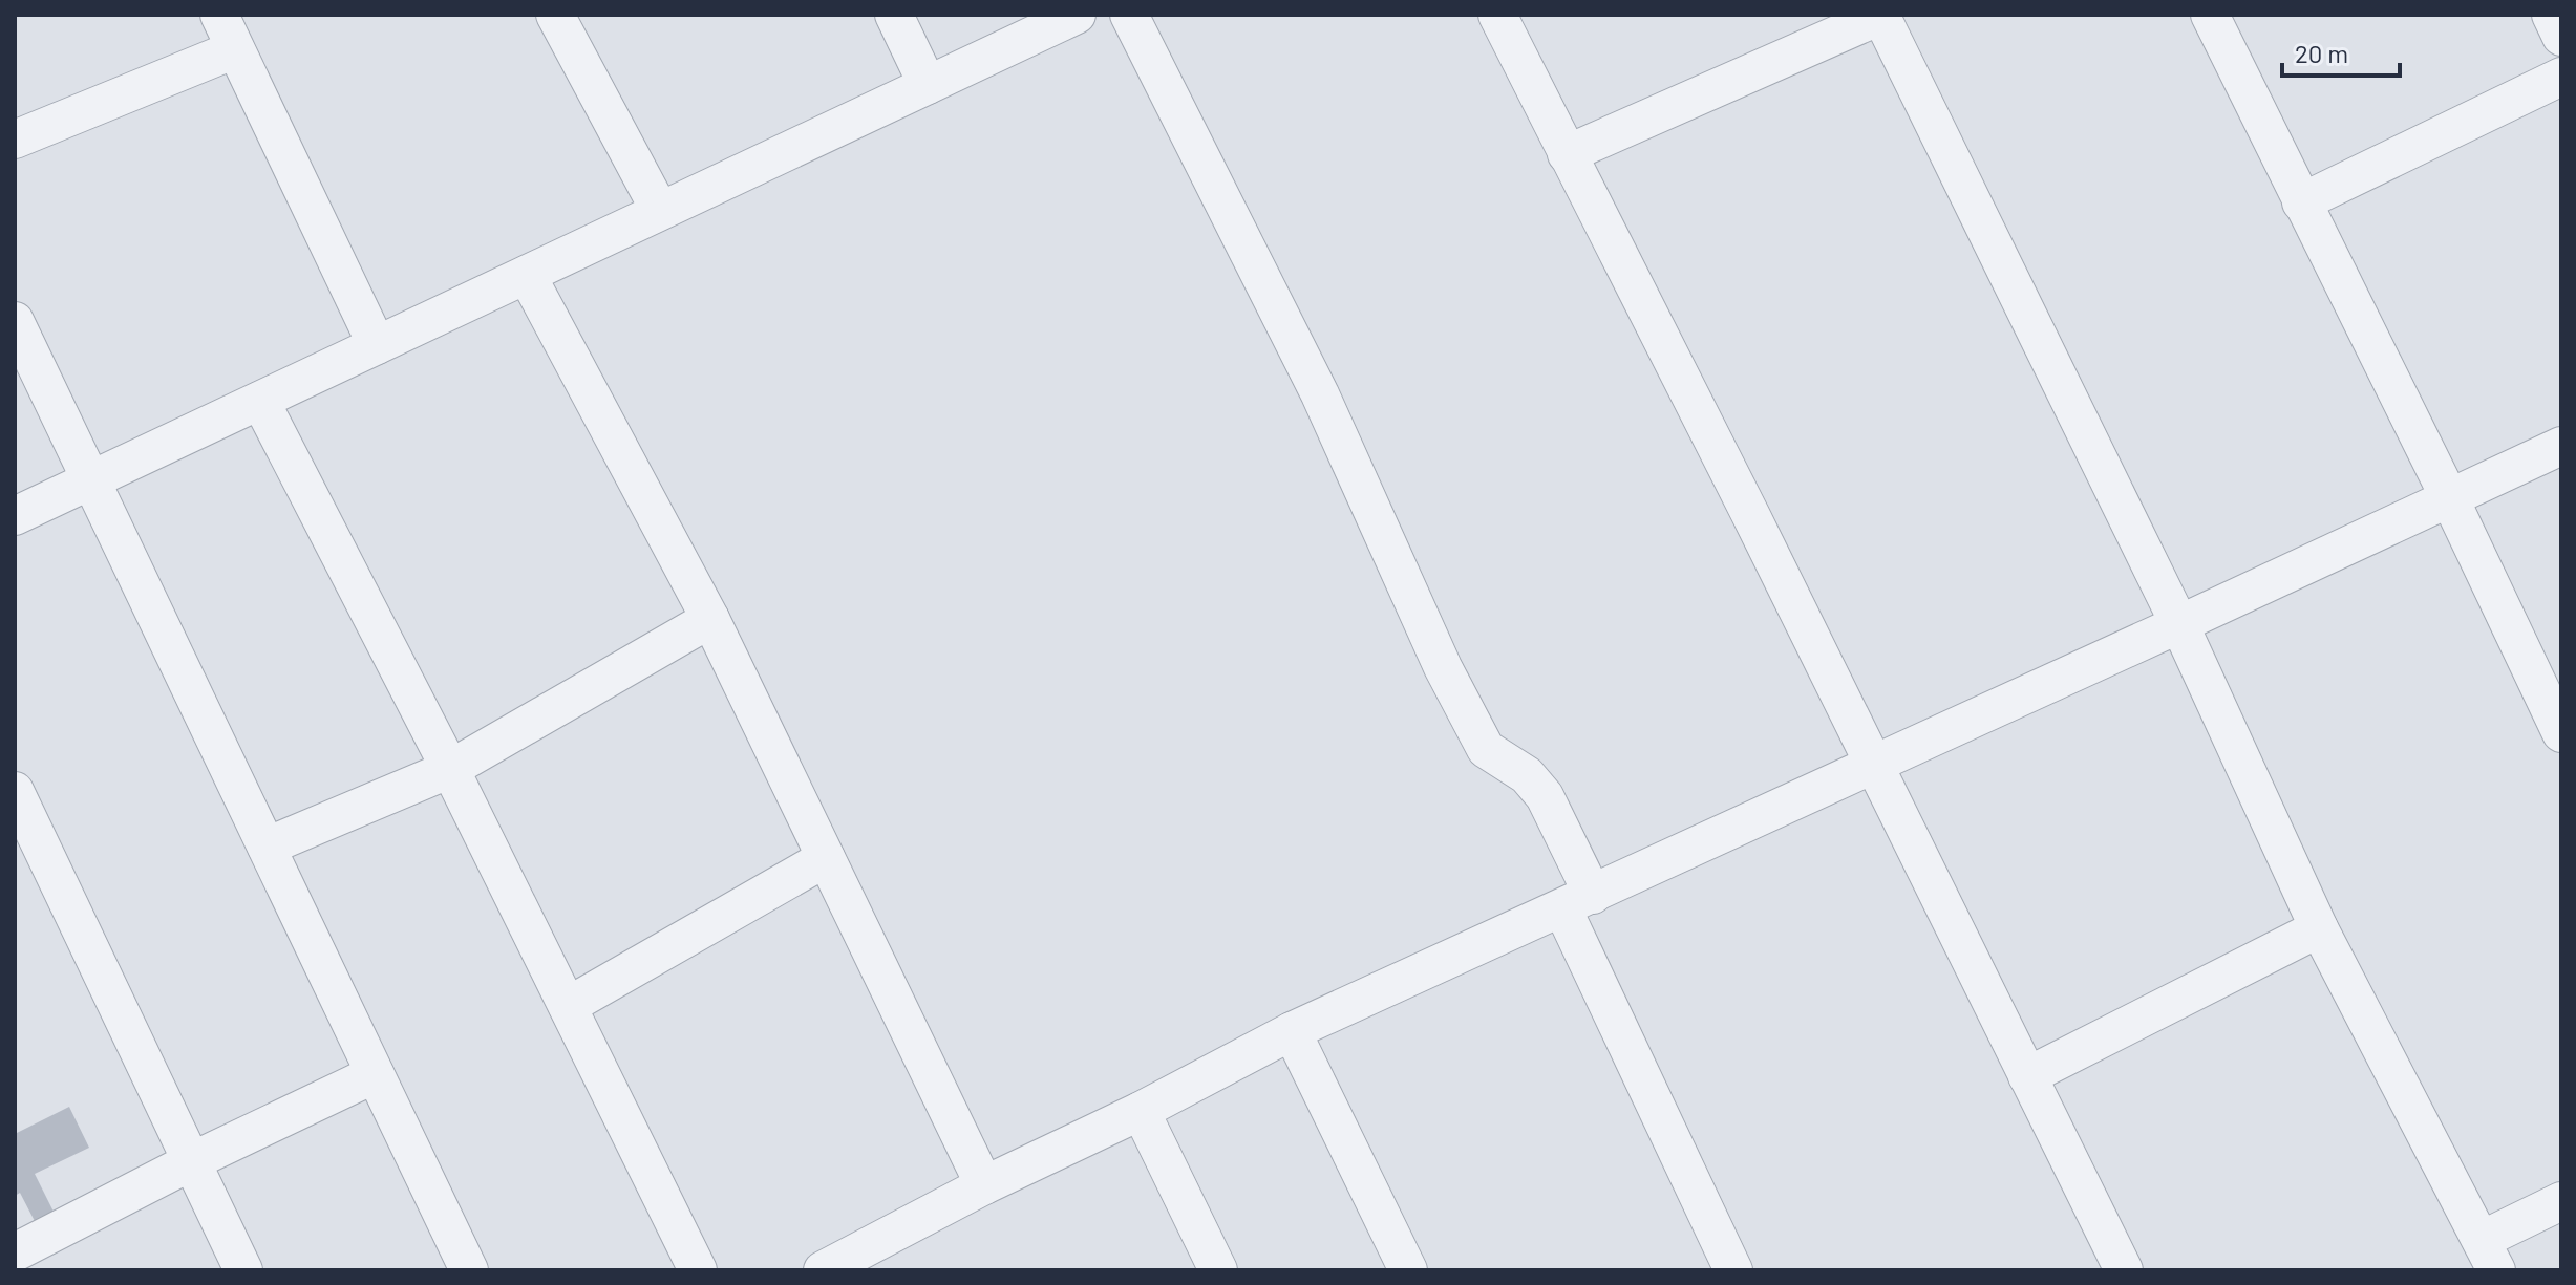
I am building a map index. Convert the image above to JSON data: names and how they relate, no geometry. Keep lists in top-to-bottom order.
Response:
{
  "scale_bar": "20 m"
}
